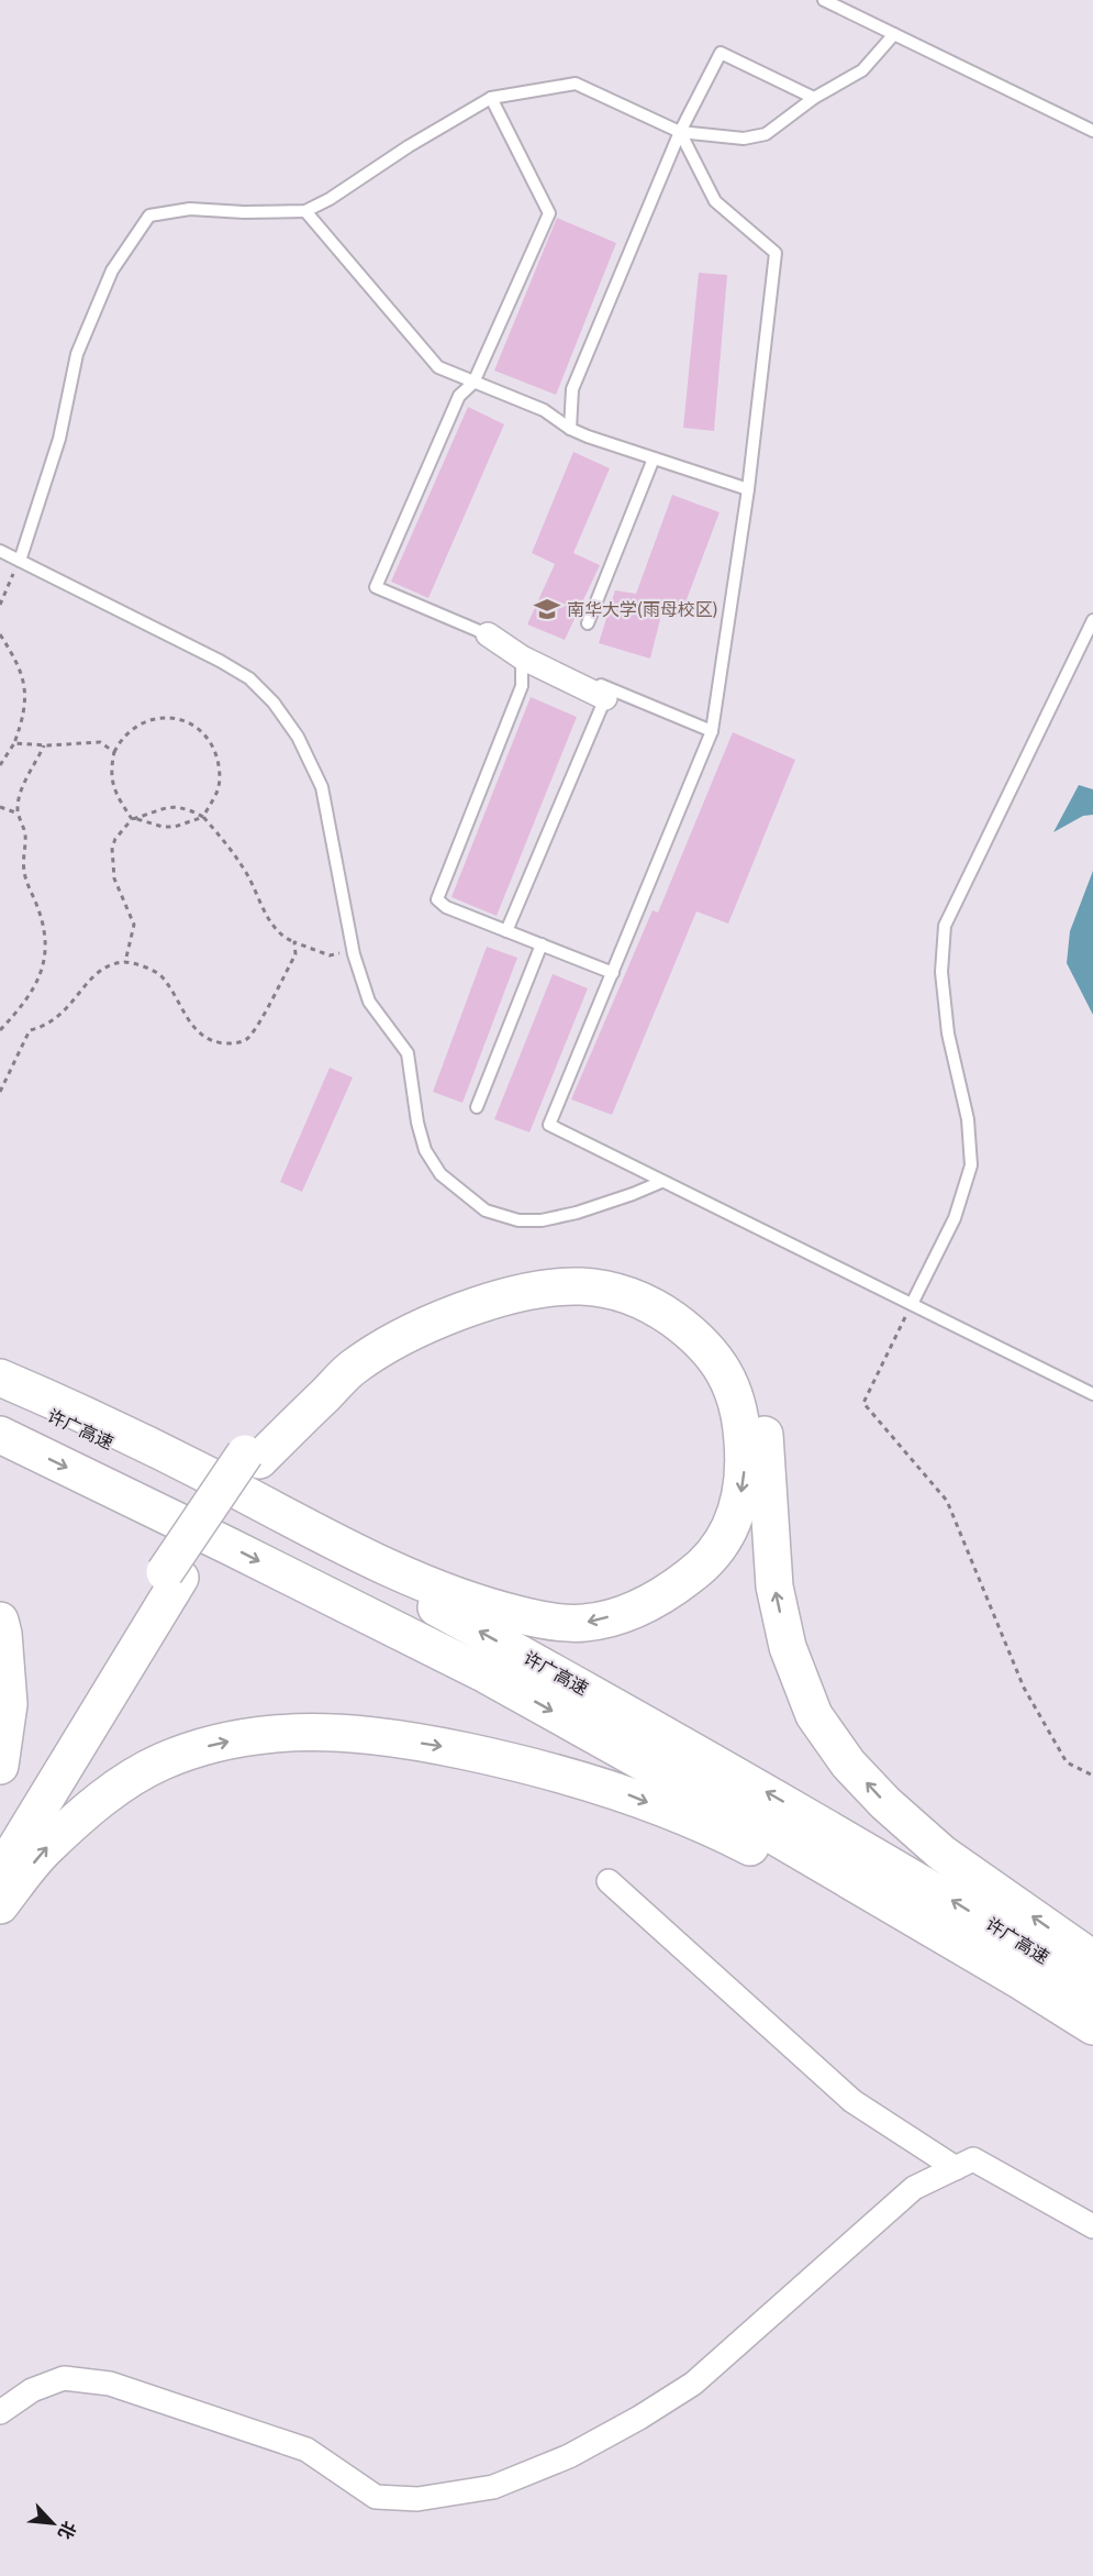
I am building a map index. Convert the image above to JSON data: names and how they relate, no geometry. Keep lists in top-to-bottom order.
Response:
{
  "streets": {
    "highway": ["许广高速"]
  },
  "places": {
    "school or university": ["南华大学(雨母校区)"]
  },
  "north": "bottom right"
}
